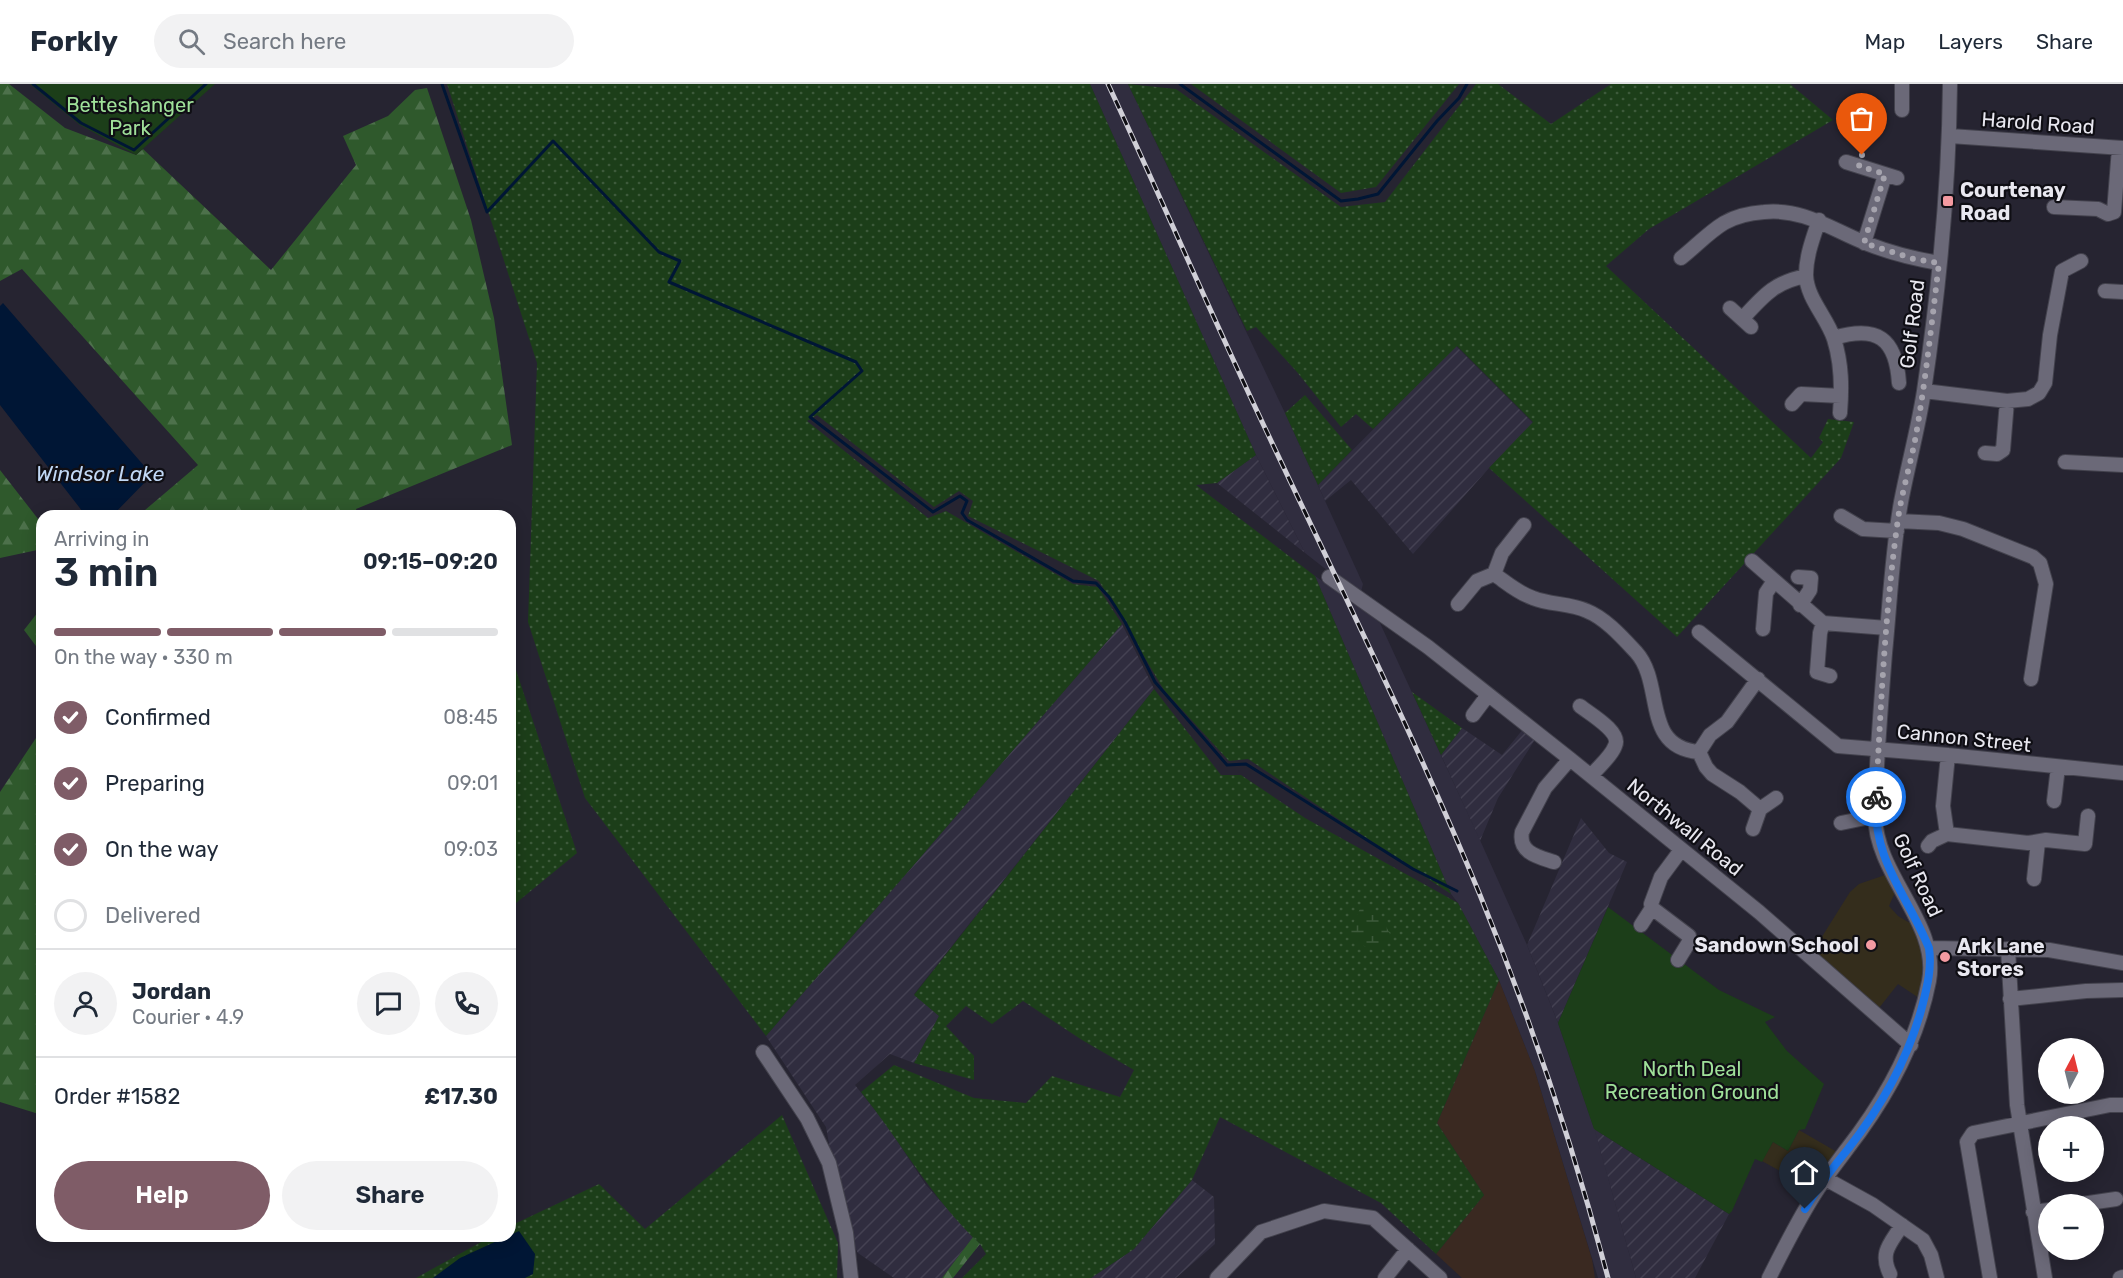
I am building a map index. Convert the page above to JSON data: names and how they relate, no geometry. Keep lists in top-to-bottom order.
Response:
{
  "streets": {
    "street": [
      "Harold Road",
      "Golf Road",
      "Cannon Street",
      "Northwall Road"
    ]
  },
  "crossings": [
    ["Harold Road", "Golf Road"],
    ["Golf Road", "Cannon Street"]
  ],
  "water": ["Windsor Lake"],
  "parks": ["Betteshanger Park", "North Deal Recreation Ground"],
  "places": {
    "transit": ["Courtenay Road"],
    "other": ["Sandown School", "Ark Lane Stores"]
  },
  "north": "top",
  "page": {
    "header": "Forkly",
    "search": "Search here",
    "nav": ["Map", "Layers", "Share"],
    "heading": ["3 min", "Arriving in", "09:15–09:20"],
    "panel": [
      "Jordan",
      "Courier · 4.9",
      "Order #1582",
      "£17.30"
    ],
    "bar": "On the way · 330 m",
    "list": [
      ["Confirmed", "08:45"],
      ["Preparing", "09:01"],
      ["On the way", "09:03"],
      "Delivered"
    ],
    "map_buttons": ["+", "−"],
    "buttons": ["Help", "Share"]
  }
}
